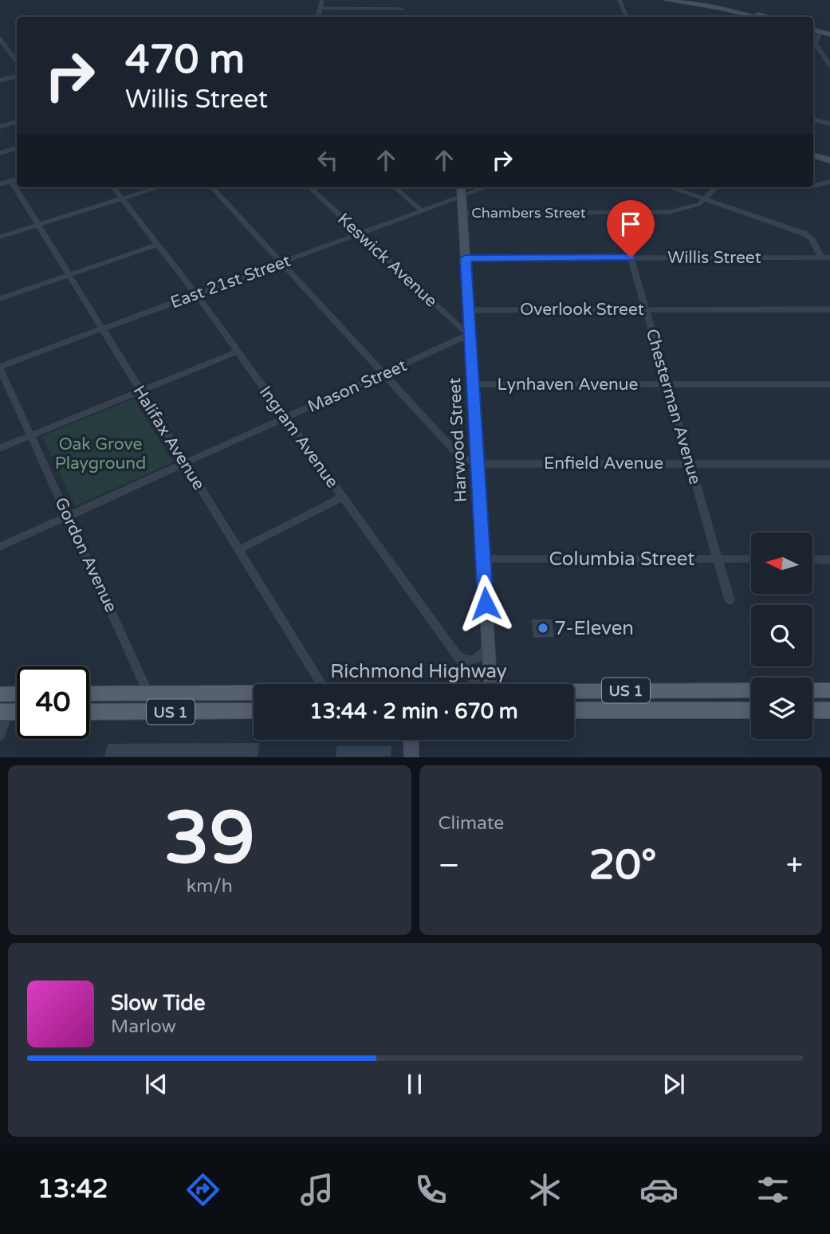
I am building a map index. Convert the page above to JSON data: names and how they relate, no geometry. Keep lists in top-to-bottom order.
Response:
{
  "streets": {
    "main road": ["Richmond Highway", "US 1"],
    "street": [
      "Chambers Street",
      "Willis Street",
      "Keswick Avenue",
      "East 21st Street",
      "Overlook Street",
      "Lynhaven Avenue",
      "Mason Street",
      "Chesterman Avenue",
      "Ingram Avenue",
      "Halifax Avenue",
      "Harwood Street",
      "Enfield Avenue",
      "Gordon Avenue",
      "Columbia Street"
    ]
  },
  "crossings": [
    ["Chambers Street", "Chesterman Avenue"],
    ["Chambers Street", "Harwood Street"],
    ["Willis Street", "Chesterman Avenue"],
    ["Willis Street", "Harwood Street"],
    ["Keswick Avenue", "East 21st Street"],
    ["Keswick Avenue", "Mason Street"],
    ["Keswick Avenue", "Harwood Street"],
    ["East 21st Street", "Ingram Avenue"],
    ["East 21st Street", "Halifax Avenue"],
    ["East 21st Street", "Harwood Street"],
    ["East 21st Street", "Gordon Avenue"],
    ["Overlook Street", "Chesterman Avenue"],
    ["Overlook Street", "Harwood Street"],
    ["Lynhaven Avenue", "Chesterman Avenue"],
    ["Lynhaven Avenue", "Harwood Street"],
    ["Mason Street", "Ingram Avenue"],
    ["Mason Street", "Halifax Avenue"],
    ["Mason Street", "Harwood Street"],
    ["Mason Street", "Gordon Avenue"],
    ["Chesterman Avenue", "Enfield Avenue"],
    ["Chesterman Avenue", "Columbia Street"],
    ["Harwood Street", "Enfield Avenue"],
    ["Harwood Street", "Columbia Street"],
    ["Gordon Avenue", "Richmond Highway"],
    ["Gordon Avenue", "US 1"]
  ],
  "parks": ["Oak Grove Playground"],
  "places": ["7-Eleven"],
  "north": "left",
  "page": {
    "turn": ["470 m", "Willis Street"],
    "limit": "40",
    "trip": "13:44 · 2 min · 670 m",
    "tile": [
      ["39", "km/h"],
      "Climate"
    ],
    "heat": ["−", "20°", "+"],
    "song": ["Slow Tide", "Marlow"],
    "tabs": "13:42"
  }
}
